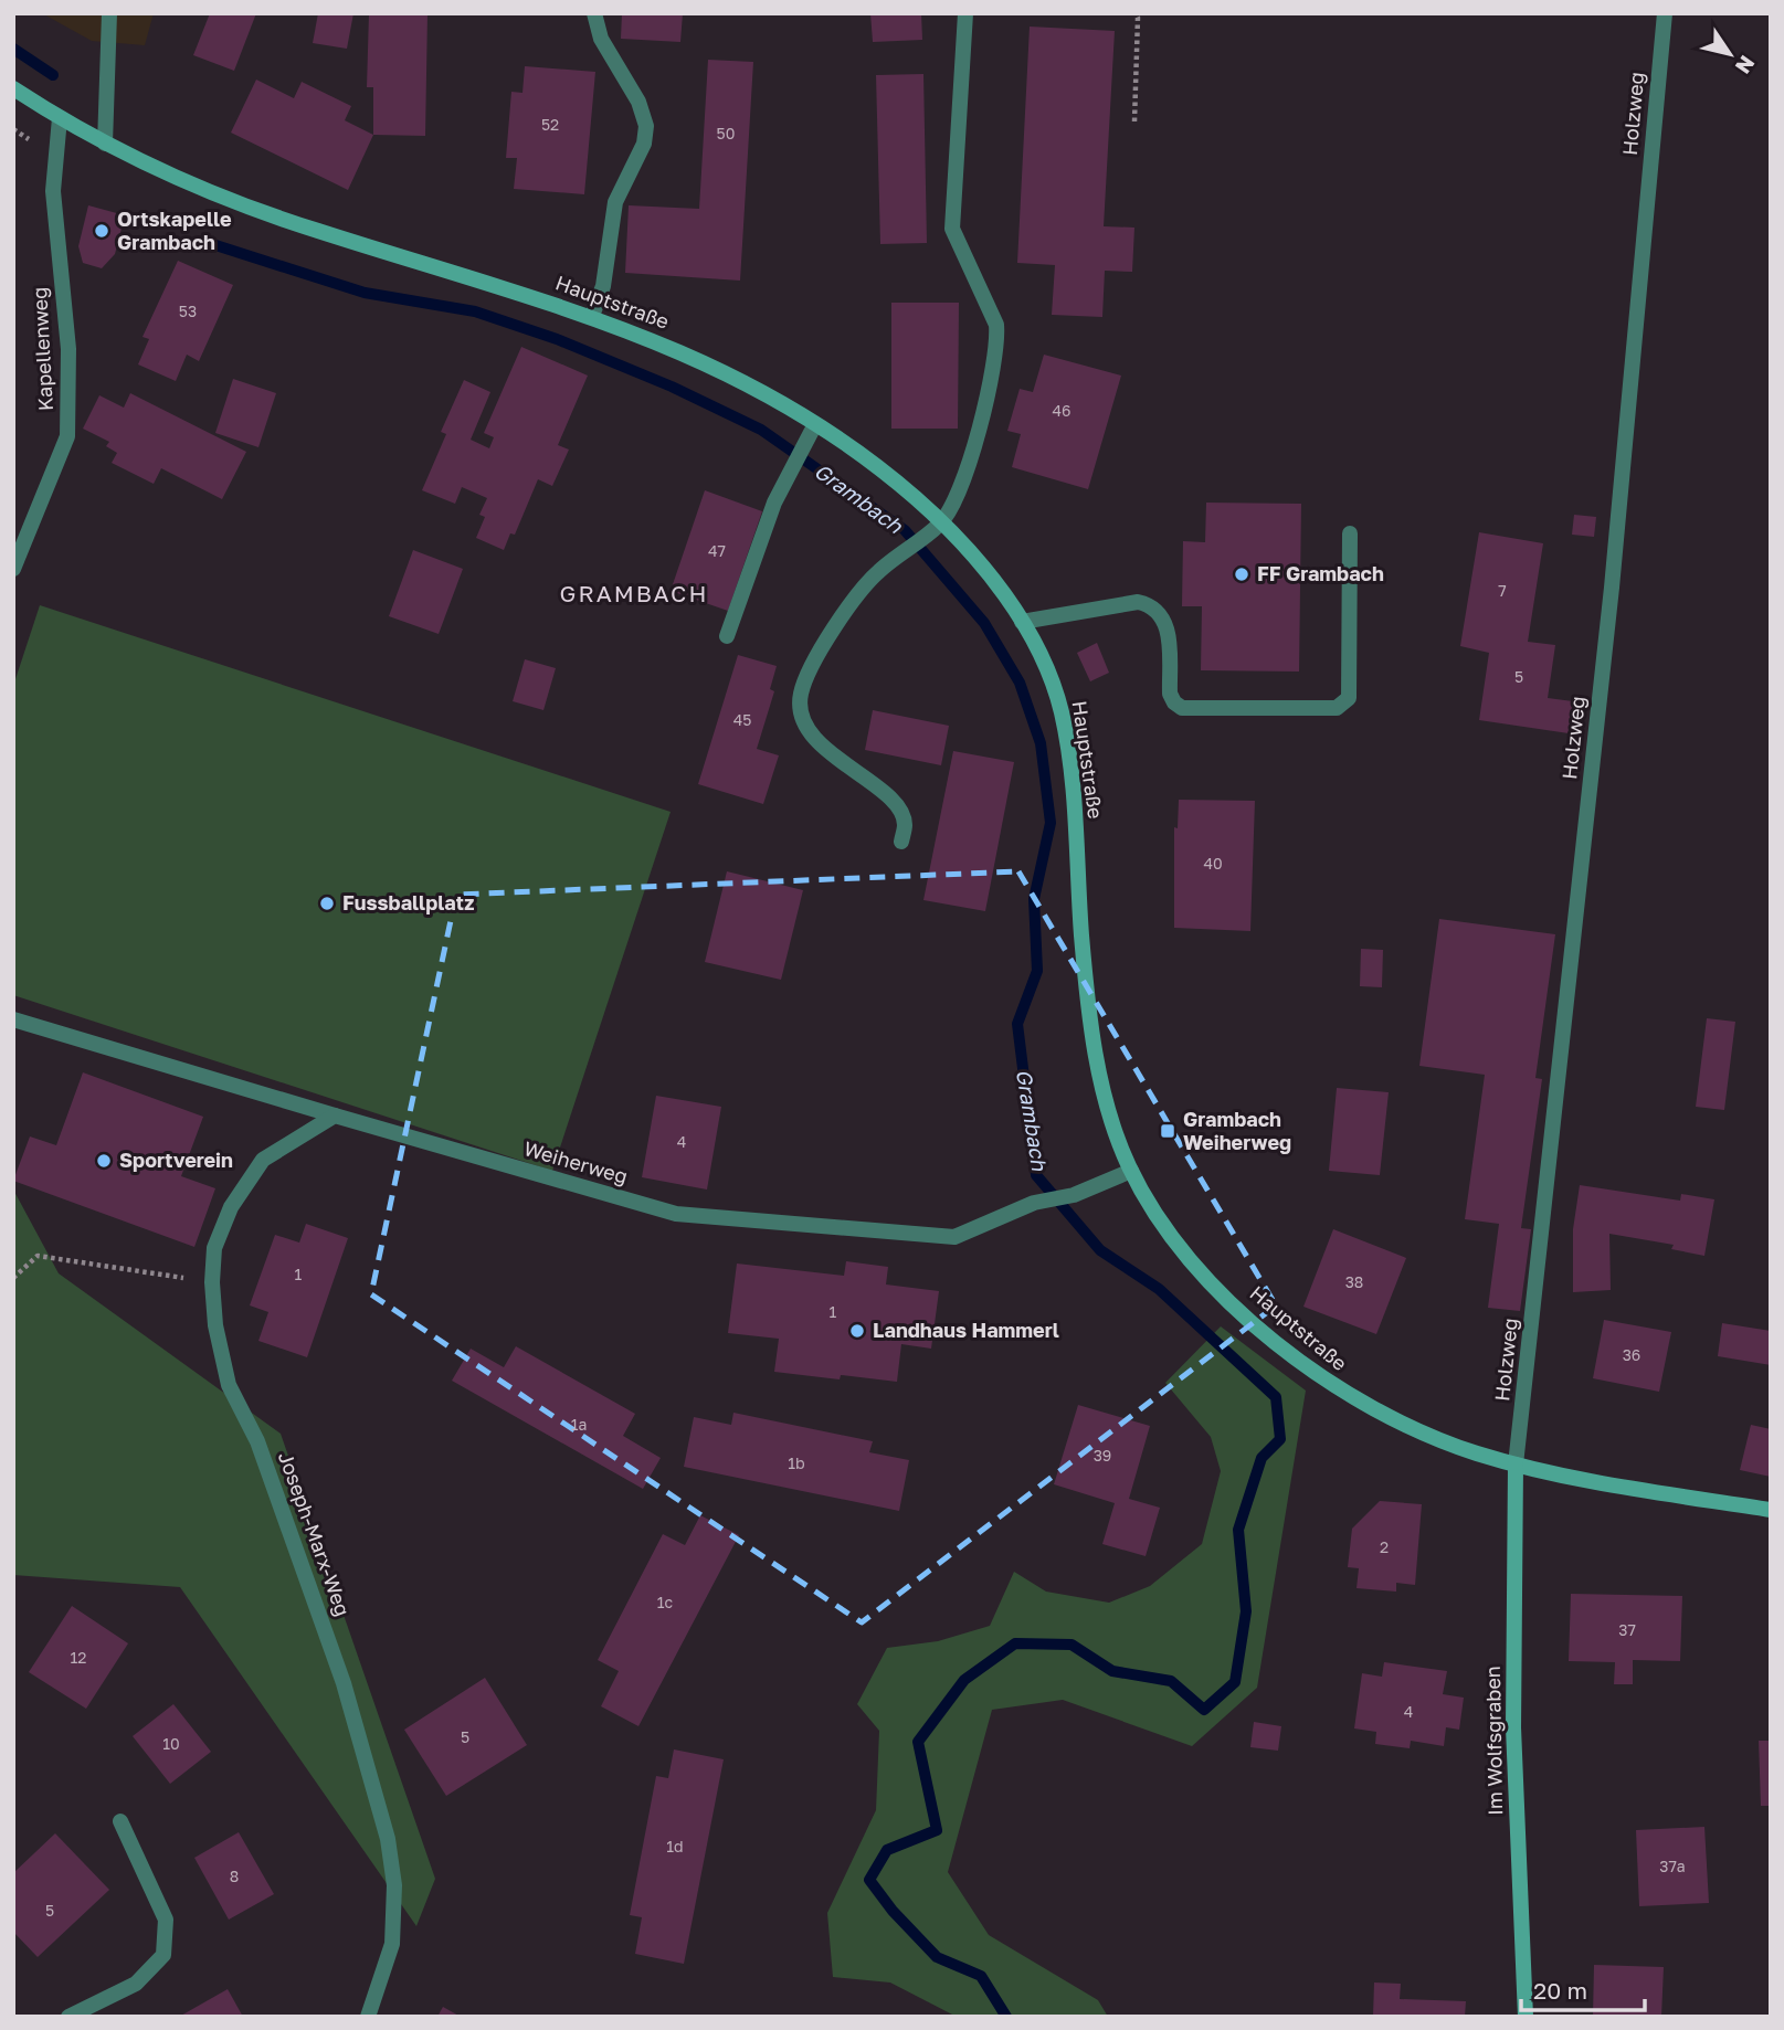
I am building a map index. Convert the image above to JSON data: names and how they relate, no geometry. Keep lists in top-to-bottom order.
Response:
{
  "streets": {
    "main road": ["Hauptstraße", "Im Wolfsgraben"],
    "street": [
      "Holzweg",
      "Kapellenweg",
      "Weiherweg",
      "Joseph-Marx-Weg"
    ]
  },
  "crossings": [
    ["Holzweg", "Hauptstraße"],
    ["Holzweg", "Im Wolfsgraben"],
    ["Hauptstraße", "Kapellenweg"],
    ["Hauptstraße", "Weiherweg"],
    ["Hauptstraße", "Im Wolfsgraben"],
    ["Weiherweg", "Joseph-Marx-Weg"]
  ],
  "districts": ["GRAMBACH"],
  "water": ["Grambach"],
  "places": {
    "other": [
      "Ortskapelle Grambach",
      "FF Grambach",
      "Fussballplatz",
      "Sportverein",
      "Landhaus Hammerl"
    ],
    "transit": ["Grambach Weiherweg"]
  },
  "house_numbers": [
    "52",
    "50",
    "53",
    "46",
    "47",
    "7",
    "5",
    "45",
    "40",
    "4",
    "1",
    "38",
    "1",
    "36",
    "1a",
    "39",
    "1b",
    "2",
    "1c",
    "37",
    "12",
    "4",
    "5",
    "10",
    "1d",
    "37a",
    "8",
    "5"
  ],
  "scale_bar": "20 m",
  "north": "bottom right"
}
